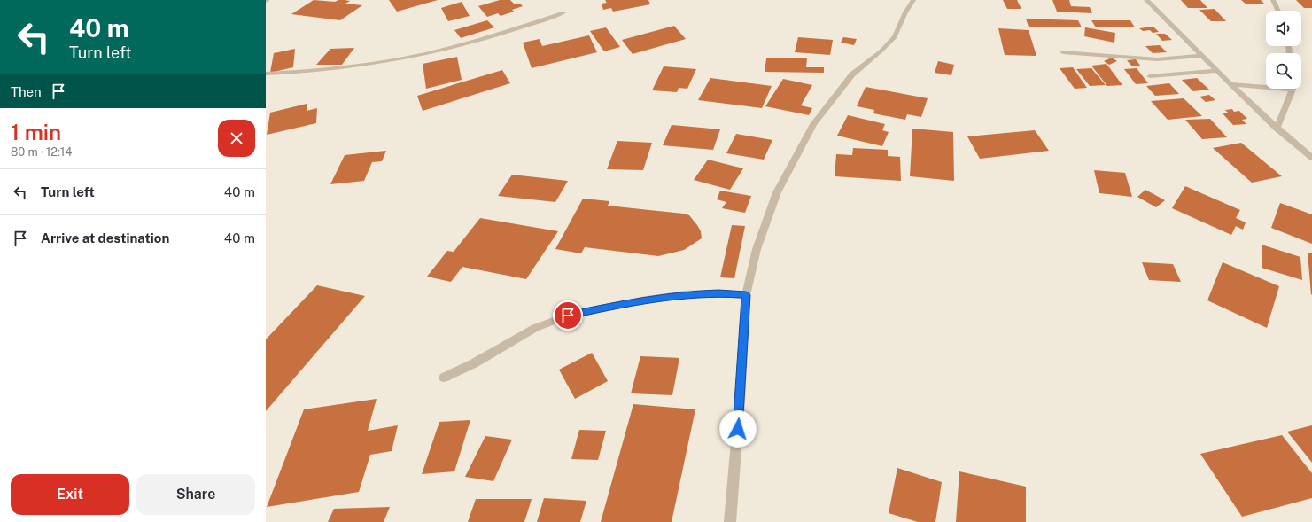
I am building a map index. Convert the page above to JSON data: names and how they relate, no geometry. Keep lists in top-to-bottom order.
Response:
{
  "page": {
    "turn": ["40 m", "Turn left"],
    "then": "Then",
    "heading": ["1 min", "80 m · 12:14"],
    "list": [
      {
        "name": "Turn left",
        "value": "40 m"
      },
      {
        "name": "Arrive at destination",
        "value": "40 m"
      }
    ],
    "buttons": ["Exit", "Share"]
  }
}
